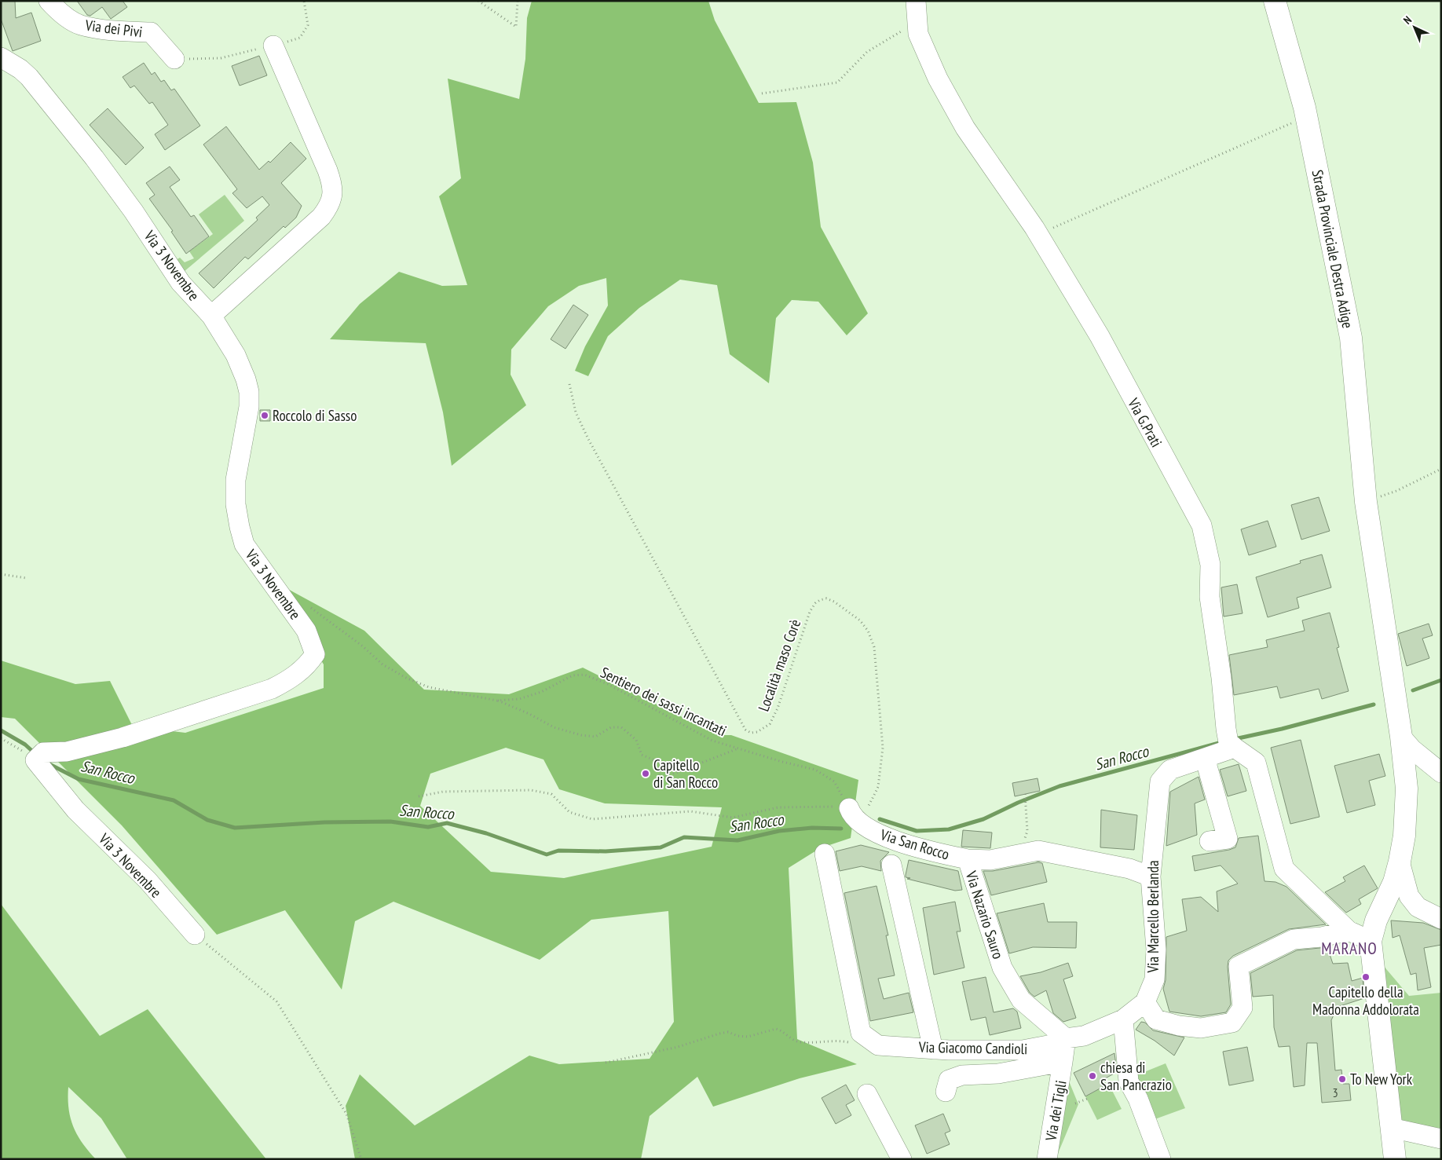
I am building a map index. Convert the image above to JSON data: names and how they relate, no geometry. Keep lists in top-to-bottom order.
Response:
{
  "streets": {
    "main road": ["Strada Provinciale Destra Adige"],
    "street": [
      "Via dei Pivi",
      "Via 3 Novembre",
      "Via G.Prati",
      "Via San Rocco",
      "Via Nazario Sauro",
      "Via Marcello Berlanda",
      "Via Giacomo Candioli",
      "Via dei Tigli"
    ],
    "path": ["Località maso Corè", "Sentiero dei sassi incantati"]
  },
  "crossings": [
    ["Via G.Prati", "Via Marcello Berlanda"],
    ["Località maso Corè", "Sentiero dei sassi incantati"],
    ["Località maso Corè", "Via San Rocco"],
    ["Sentiero dei sassi incantati", "Via San Rocco"],
    ["Via San Rocco", "Via Nazario Sauro"],
    ["Via Nazario Sauro", "Via Marcello Berlanda"],
    ["Via Nazario Sauro", "Via Giacomo Candioli"]
  ],
  "districts": ["MARANO"],
  "water": ["San Rocco"],
  "places": [
    "Roccolo di Sasso",
    "Capitello di San Rocco",
    "Capitello della Madonna Addolorata",
    "chiesa di San Pancrazio",
    "To New York"
  ],
  "house_numbers": ["3"],
  "north": "top left"
}
